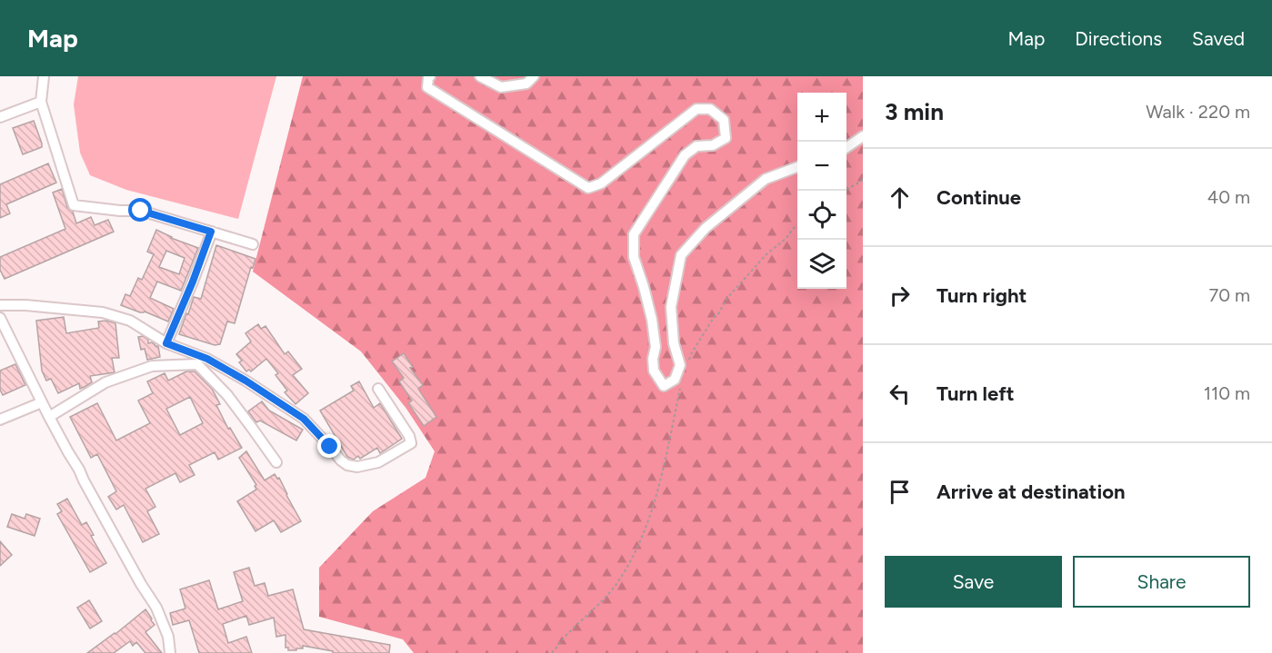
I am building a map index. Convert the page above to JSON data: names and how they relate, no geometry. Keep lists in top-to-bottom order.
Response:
{
  "page": {
    "header": "Map",
    "nav": ["Map", "Directions", "Saved"],
    "heading": ["3 min", "Walk · 220 m"],
    "map_buttons": ["+", "−"],
    "list": [
      ["Continue", "40 m"],
      ["Turn right", "70 m"],
      ["Turn left", "110 m"],
      "Arrive at destination"
    ],
    "buttons": ["Save", "Share"]
  }
}
